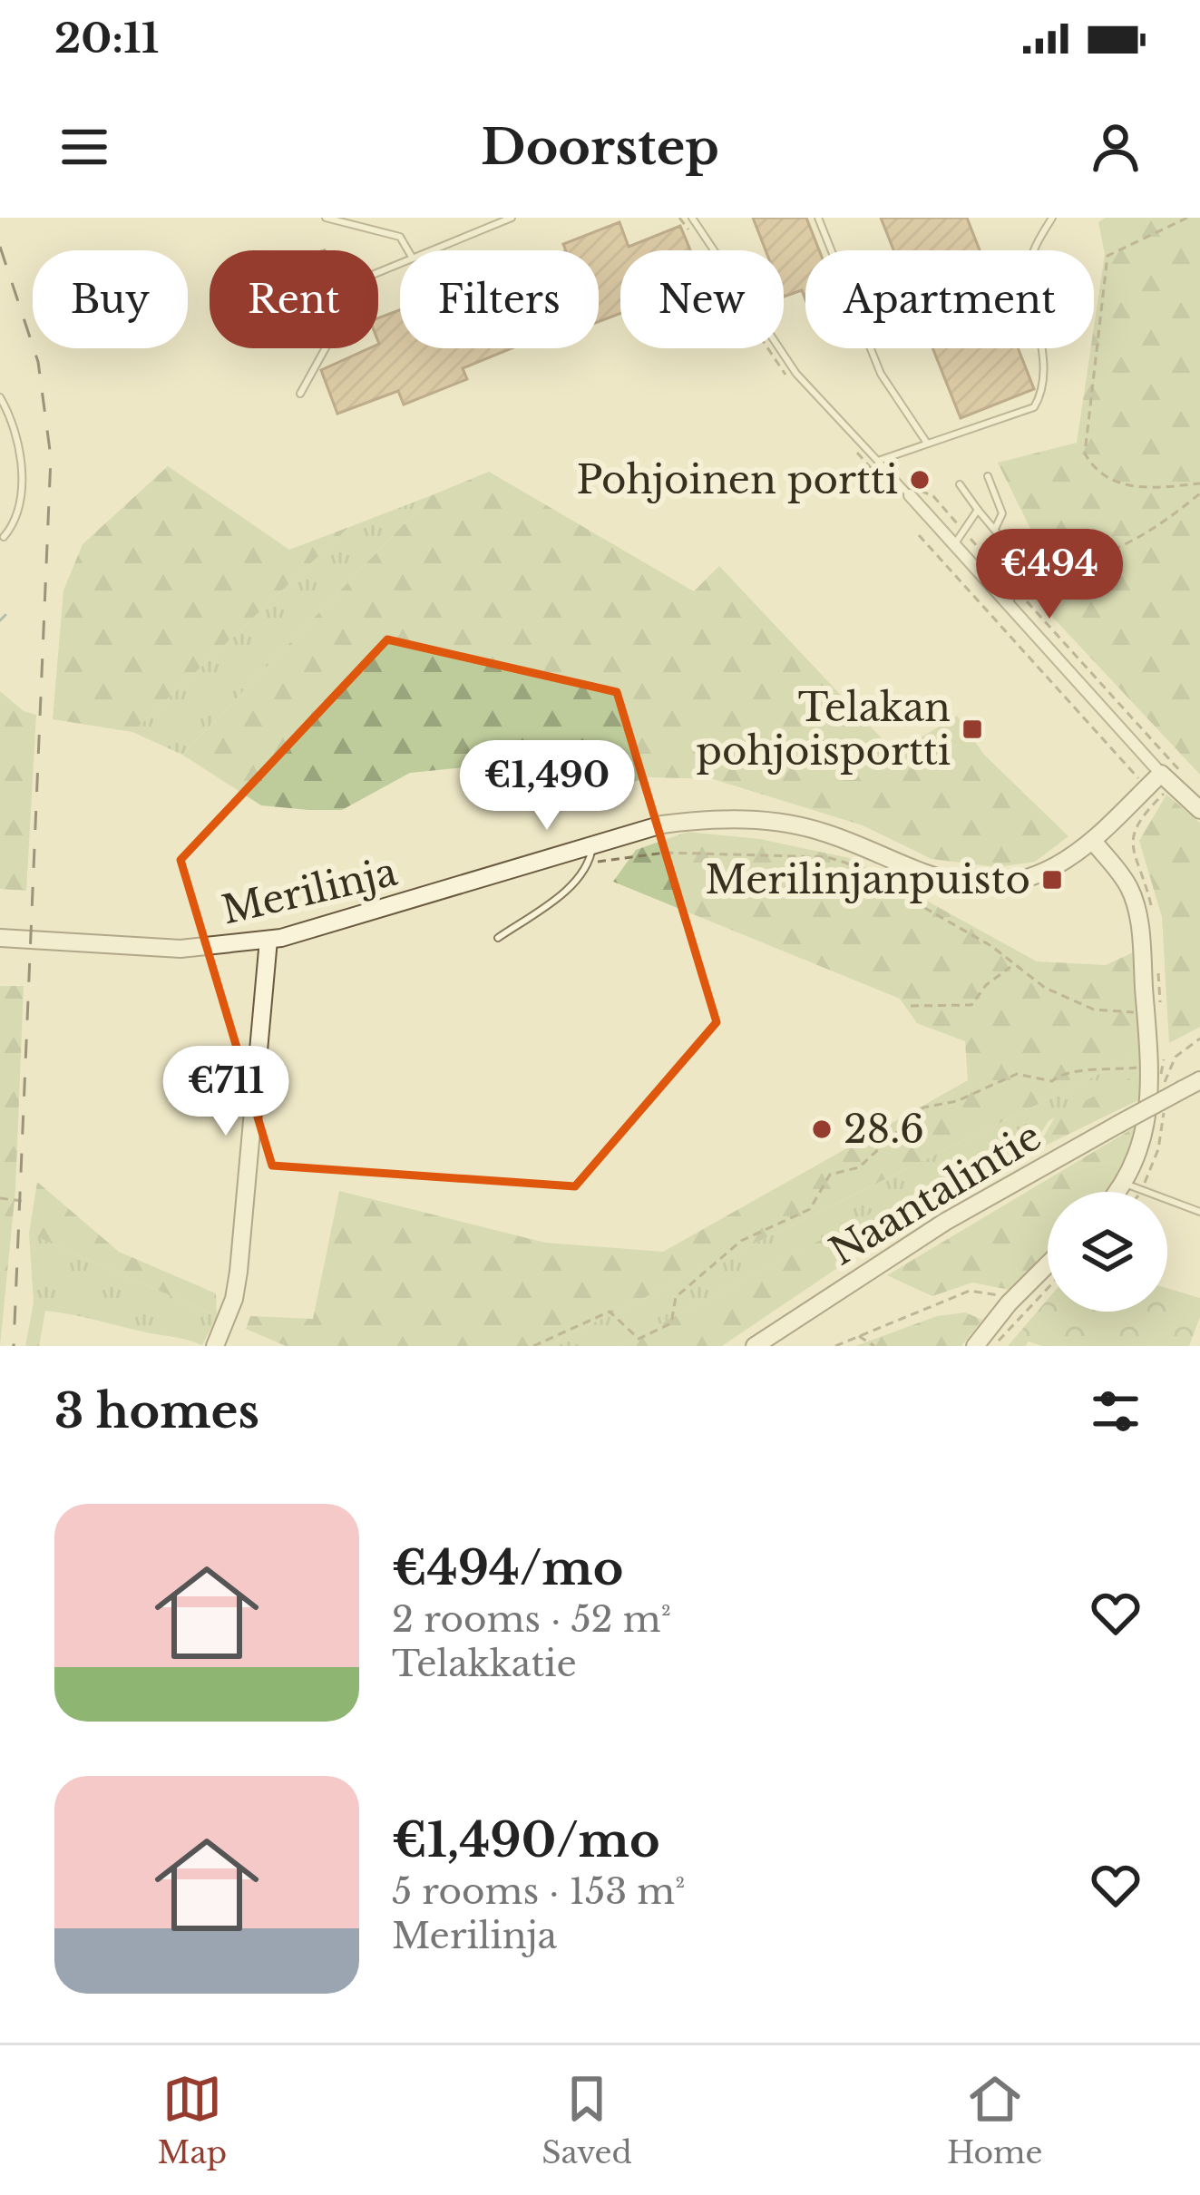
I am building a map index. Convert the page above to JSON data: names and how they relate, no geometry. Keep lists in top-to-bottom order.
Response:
{
  "streets": {
    "street": ["Merilinja", "Naantalintie"]
  },
  "places": {
    "other": ["Pohjoinen portti", "28.6"],
    "transit": ["Telakan pohjoisportti", "Merilinjanpuisto"]
  },
  "page": {
    "status": "20:11",
    "header": "Doorstep",
    "chip": [
      "Buy",
      "Rent",
      "Filters",
      "New",
      "Apartment"
    ],
    "price": ["€494", "€1,490", "€711"],
    "heading": "3 homes",
    "list": [
      {
        "name": "€494/mo",
        "note": "2 rooms · 52 m² · Telakkatie"
      },
      {
        "name": "€1,490/mo",
        "note": "5 rooms · 153 m² · Merilinja"
      }
    ],
    "tabs": ["Map", "Saved", "Home"]
  }
}
